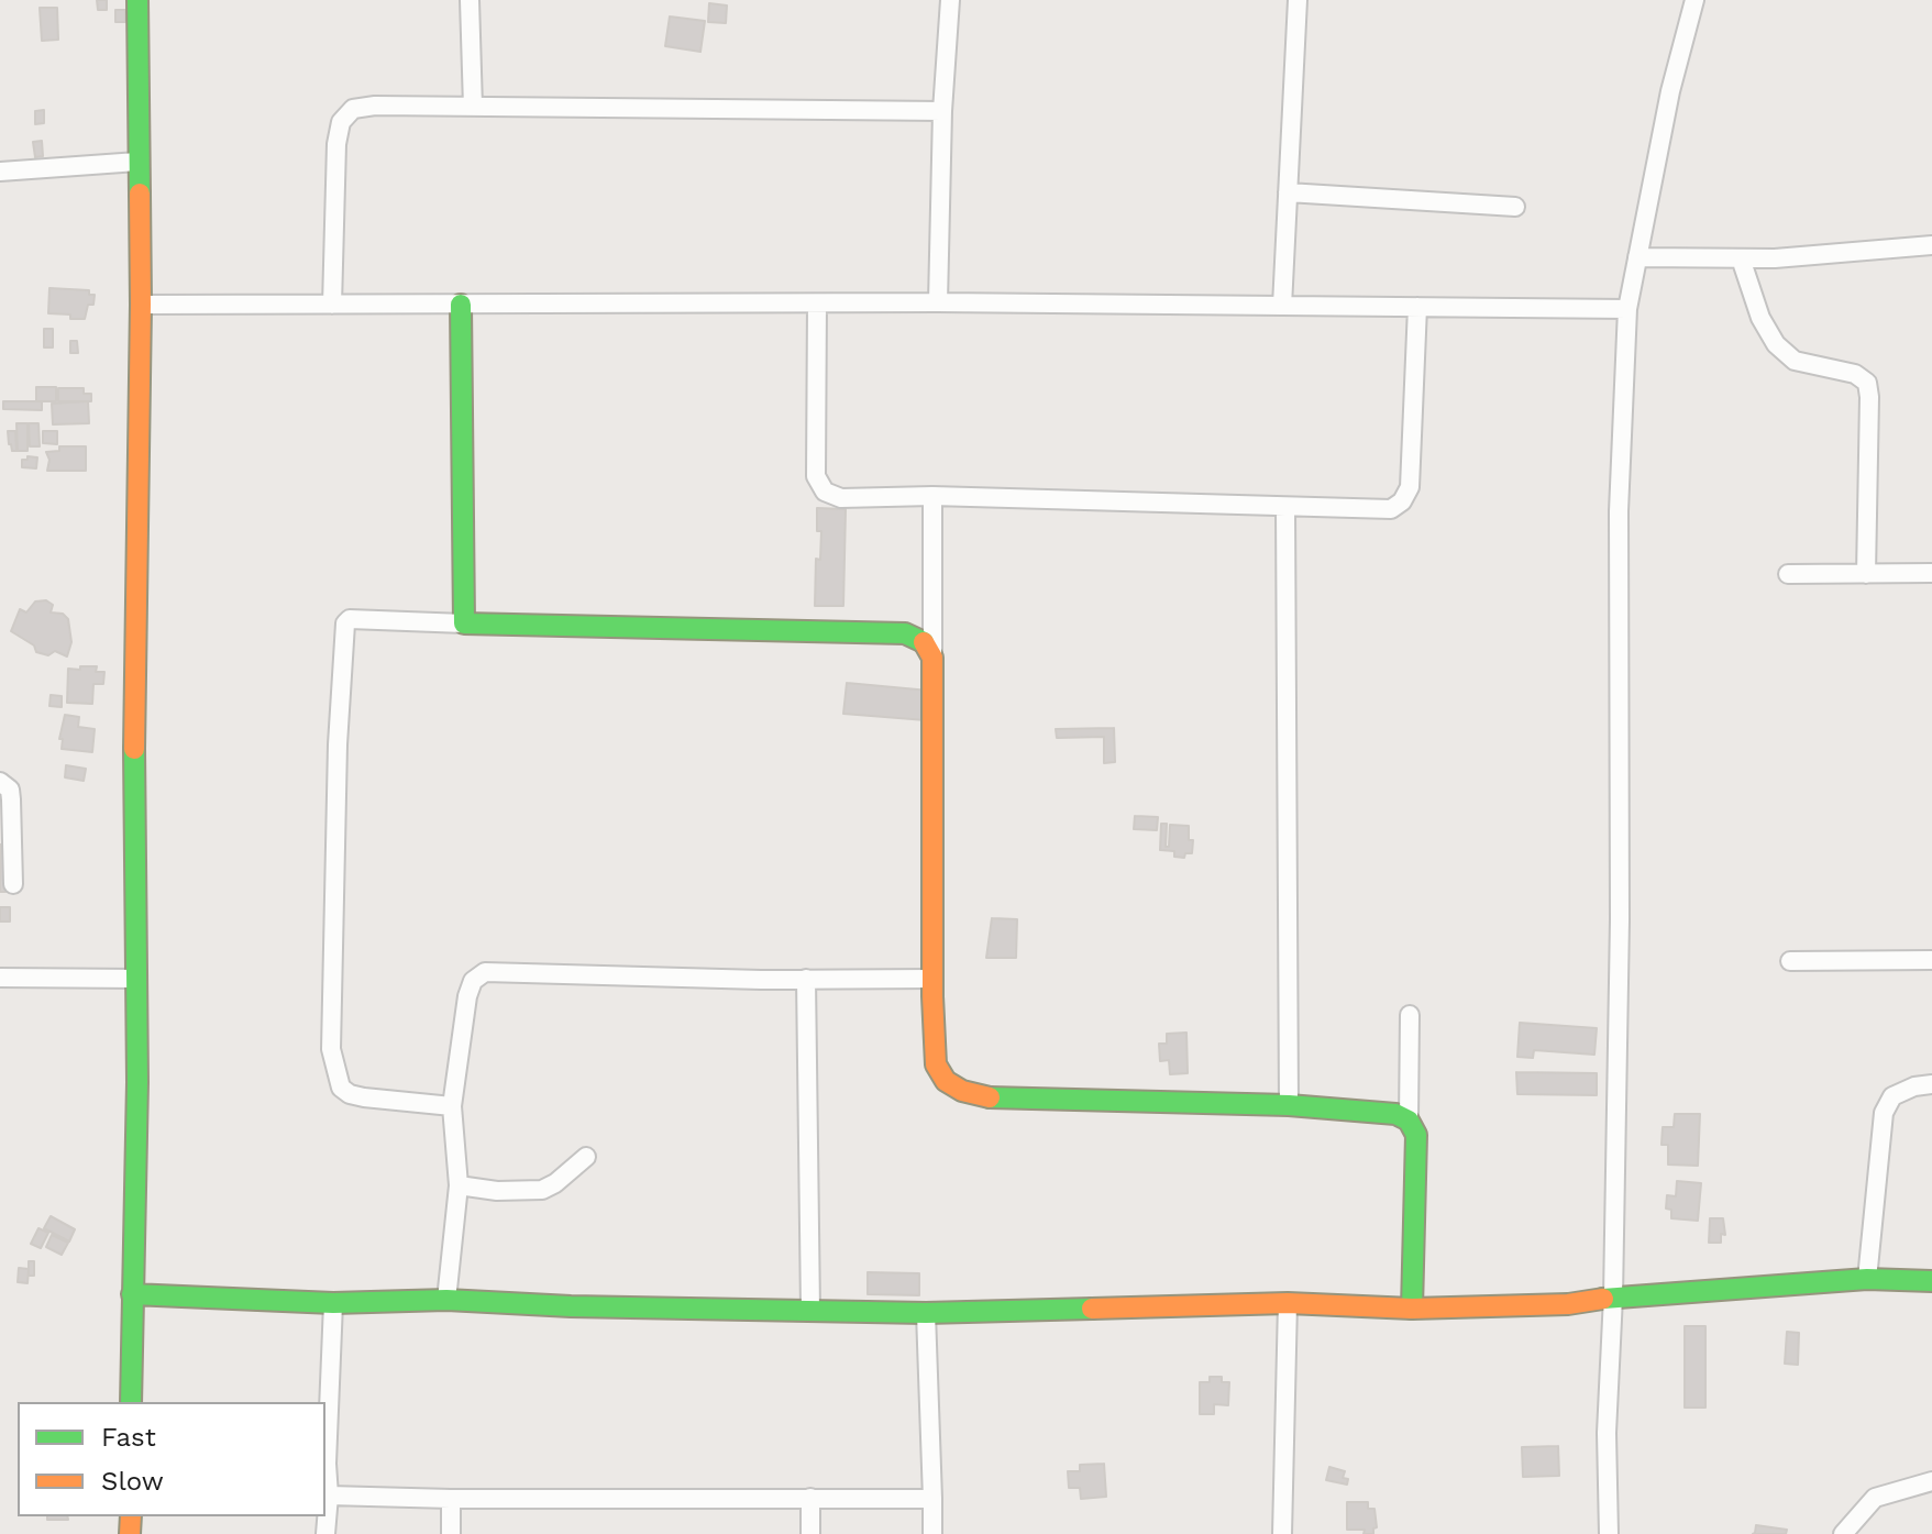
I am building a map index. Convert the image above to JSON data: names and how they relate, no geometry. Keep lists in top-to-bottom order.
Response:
{
  "legend": ["Fast", "Slow"]
}
